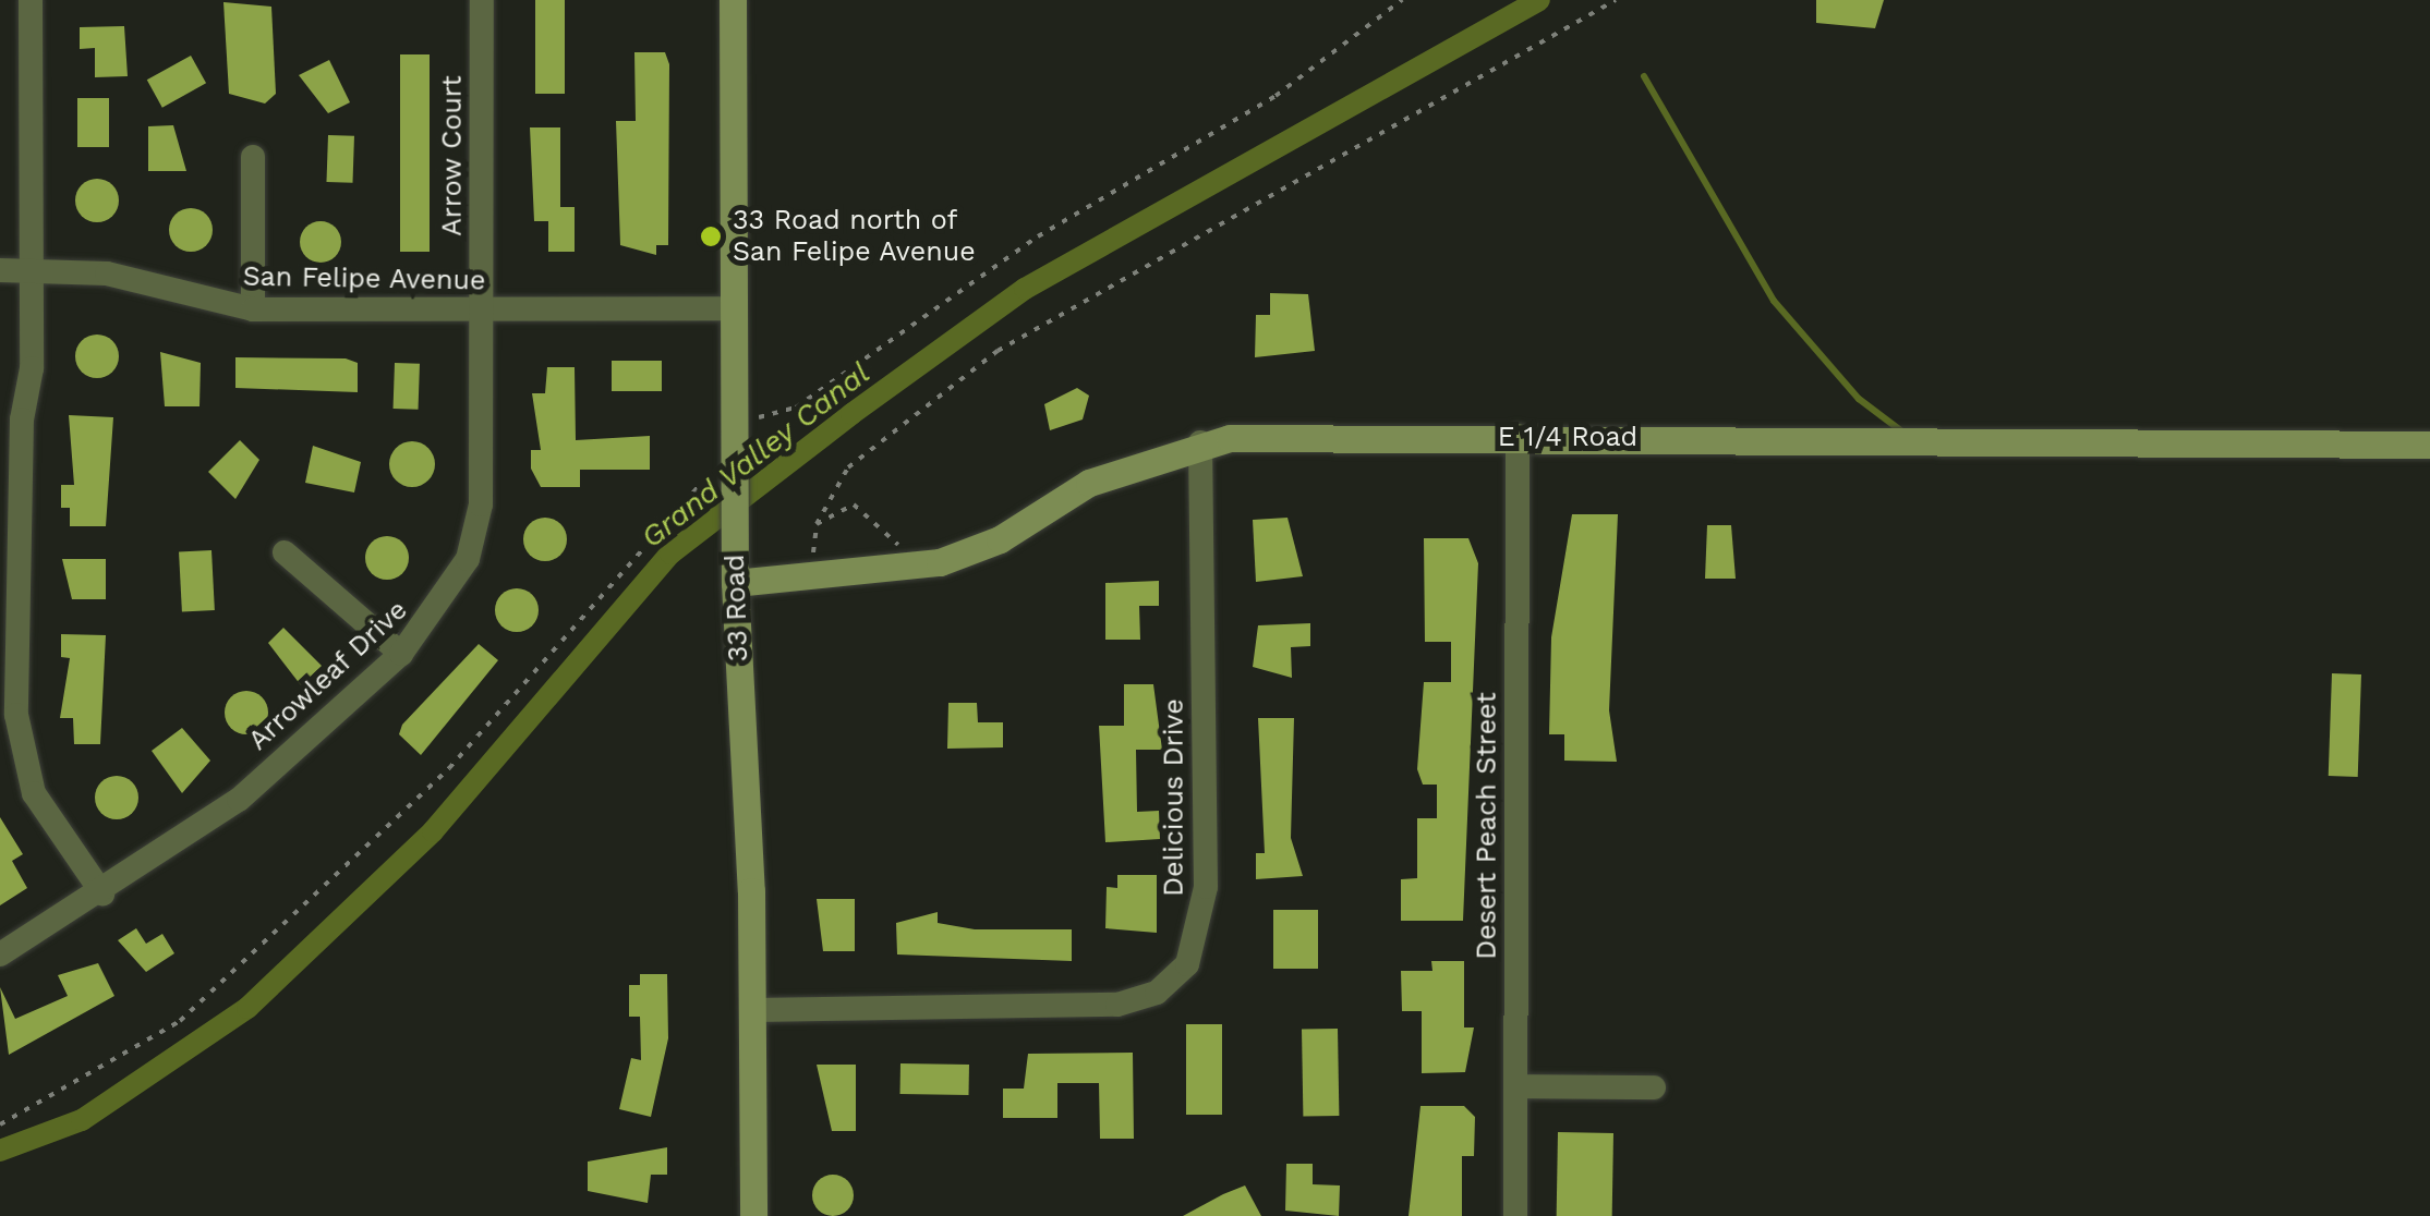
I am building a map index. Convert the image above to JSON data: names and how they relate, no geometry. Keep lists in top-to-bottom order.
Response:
{
  "streets": {
    "street": [
      "Arrow Court",
      "San Felipe Avenue",
      "E 1/4 Road",
      "33 Road",
      "Arrowleaf Drive",
      "Delicious Drive",
      "Desert Peach Street"
    ]
  },
  "crossings": [
    ["Arrow Court", "San Felipe Avenue"],
    ["Arrow Court", "Arrowleaf Drive"],
    ["San Felipe Avenue", "33 Road"],
    ["San Felipe Avenue", "Arrowleaf Drive"],
    ["E 1/4 Road", "33 Road"],
    ["E 1/4 Road", "Delicious Drive"],
    ["E 1/4 Road", "Desert Peach Street"],
    ["33 Road", "Delicious Drive"]
  ],
  "water": ["Grand Valley Canal"],
  "places": ["33 Road north of San Felipe Avenue"]
}
